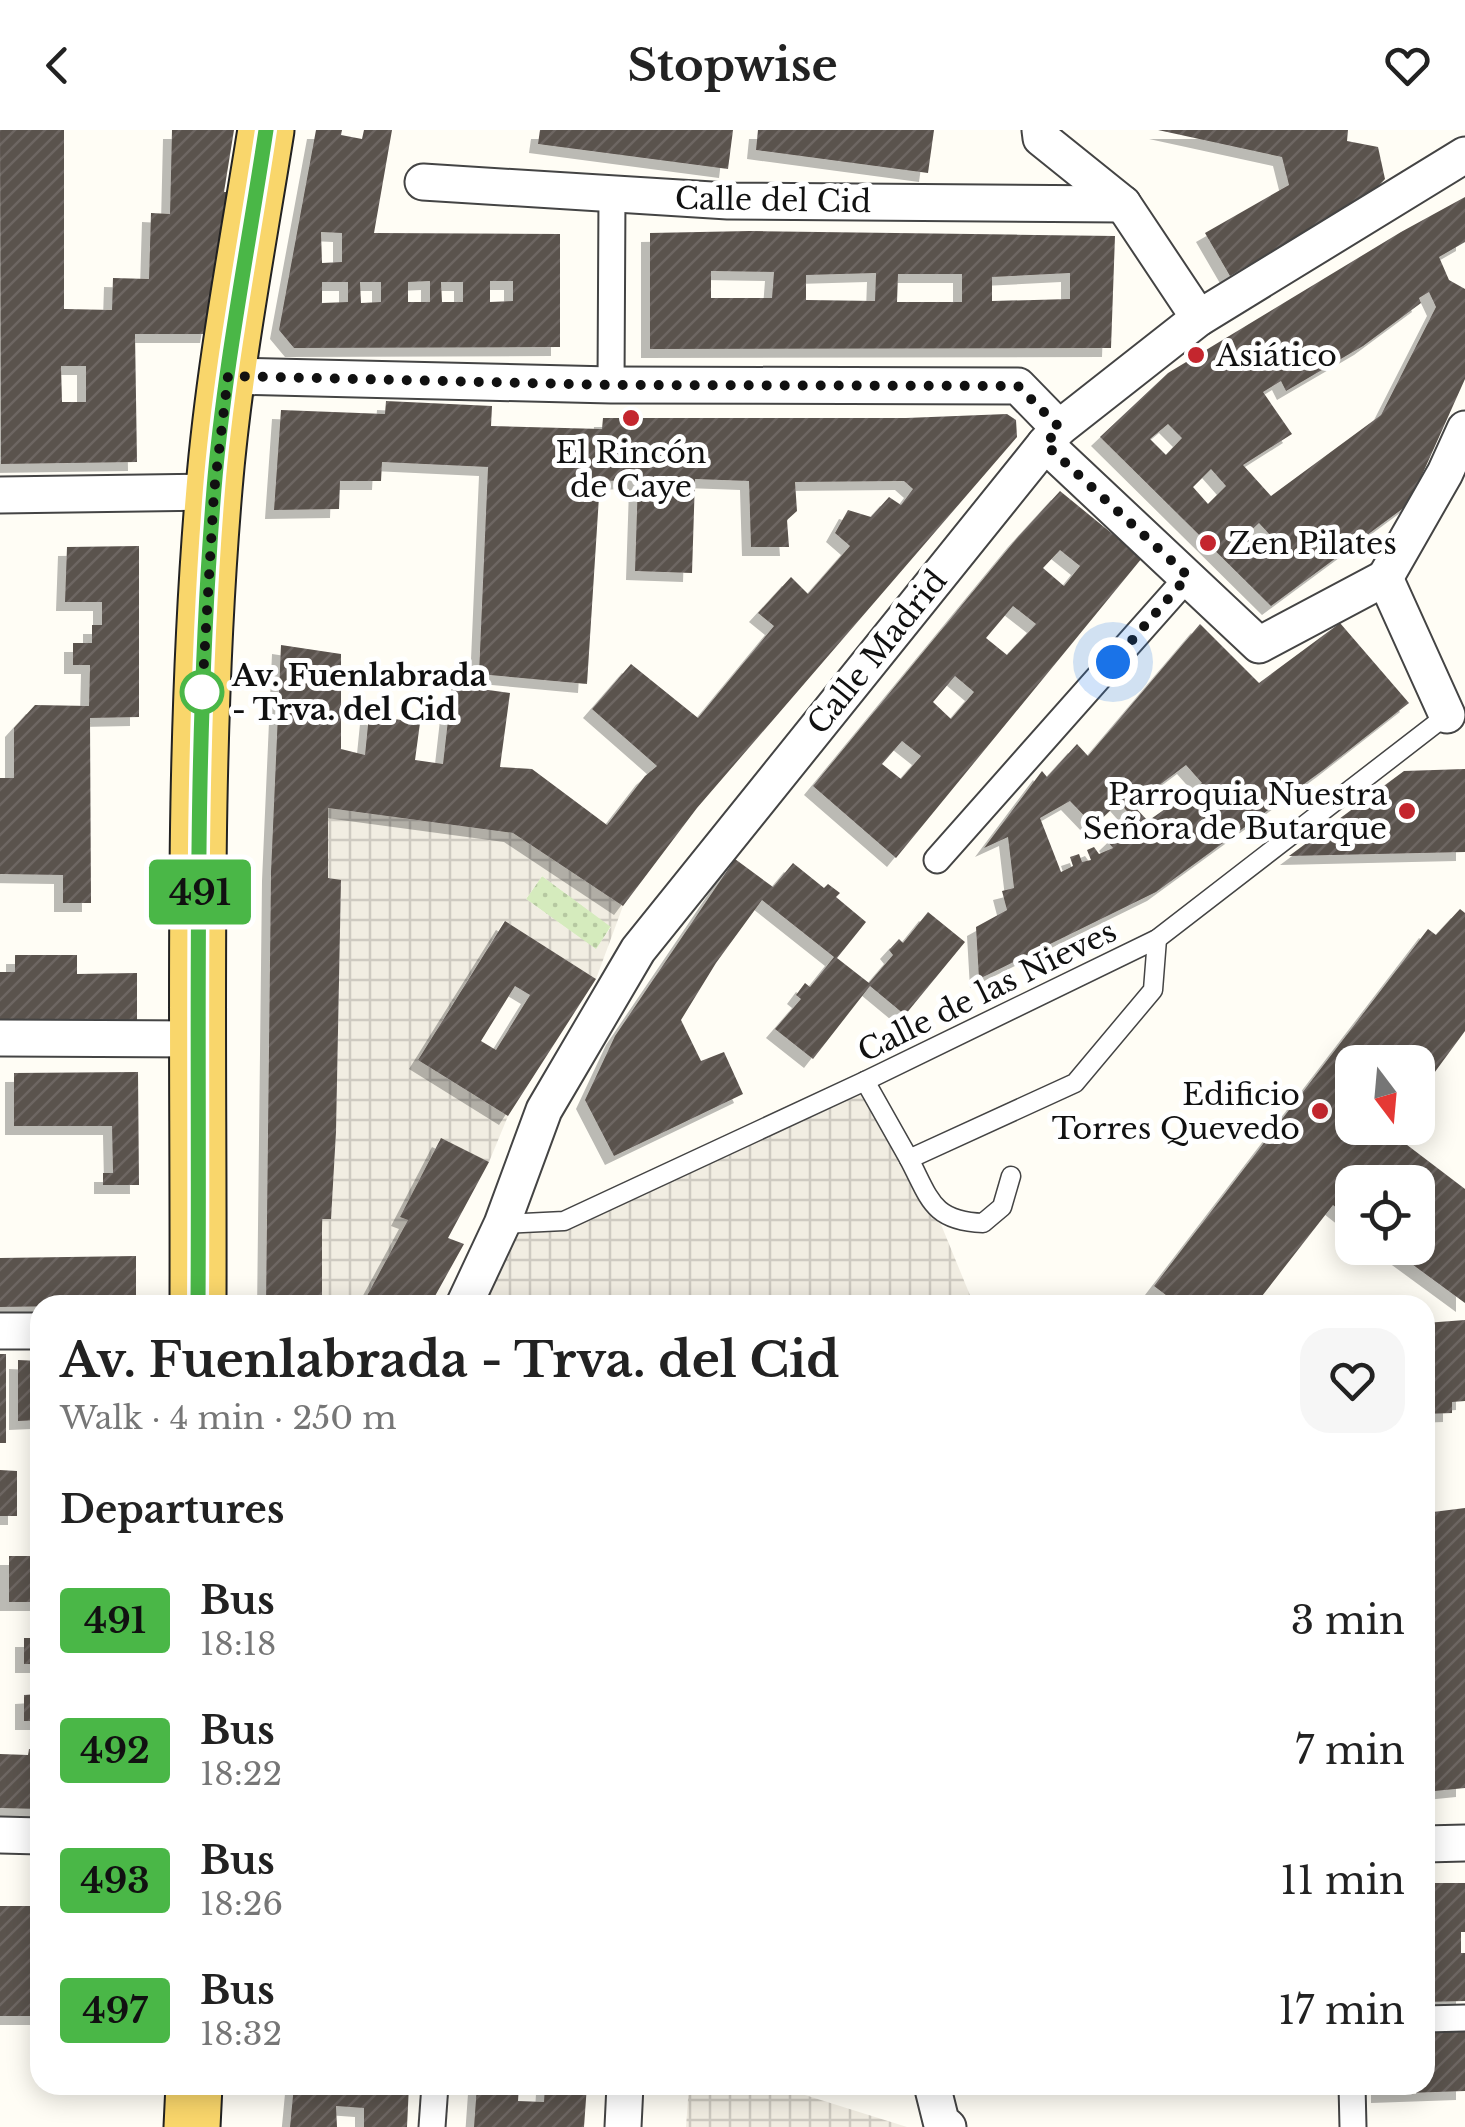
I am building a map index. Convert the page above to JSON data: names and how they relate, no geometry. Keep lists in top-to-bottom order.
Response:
{
  "streets": {
    "street": ["Calle del Cid", "Calle Madrid"],
    "lane": ["Calle de las Nieves"]
  },
  "crossings": [
    ["Calle Madrid", "Calle de las Nieves"]
  ],
  "places": [
    "Asiático",
    "El Rincón de Caye",
    "Zen Pilates",
    "Av. Fuenlabrada - Trva. del Cid",
    "Parroquia Nuestra Señora de Butarque",
    "Edificio Torres Quevedo"
  ],
  "lines": ["bus line 491"],
  "north": "bottom",
  "page": {
    "header": "Stopwise",
    "on_map": "491",
    "heading": [
      ["Av. Fuenlabrada - Trva. del Cid", "Walk · 4 min · 250 m"],
      "Departures"
    ],
    "list": [
      {
        "mark": "491",
        "name": "Bus",
        "note": "18:18",
        "value": "3 min"
      },
      {
        "mark": "492",
        "name": "Bus",
        "note": "18:22",
        "value": "7 min"
      },
      {
        "mark": "493",
        "name": "Bus",
        "note": "18:26",
        "value": "11 min"
      },
      {
        "mark": "497",
        "name": "Bus",
        "note": "18:32",
        "value": "17 min"
      }
    ]
  }
}
